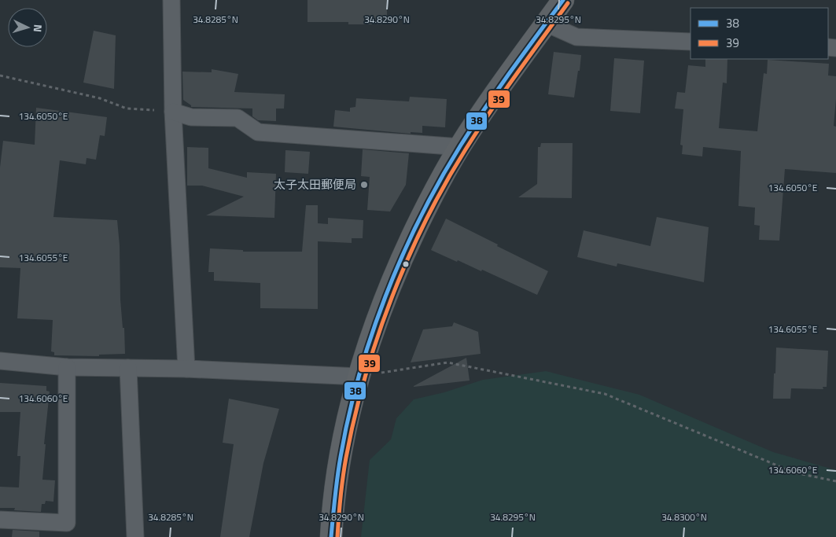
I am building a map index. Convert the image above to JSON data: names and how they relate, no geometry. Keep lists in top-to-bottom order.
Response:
{
  "places": ["太子太田郵便局"],
  "lines": ["transit line 38", "transit line 39"],
  "legend": ["38", "39"],
  "north": "right",
  "coordinates": [
    "34.8285°N",
    "34.8290°N",
    "34.8295°N",
    "134.6050°E",
    "134.6055°E",
    "134.6060°E",
    "34.8300°N"
  ]
}
